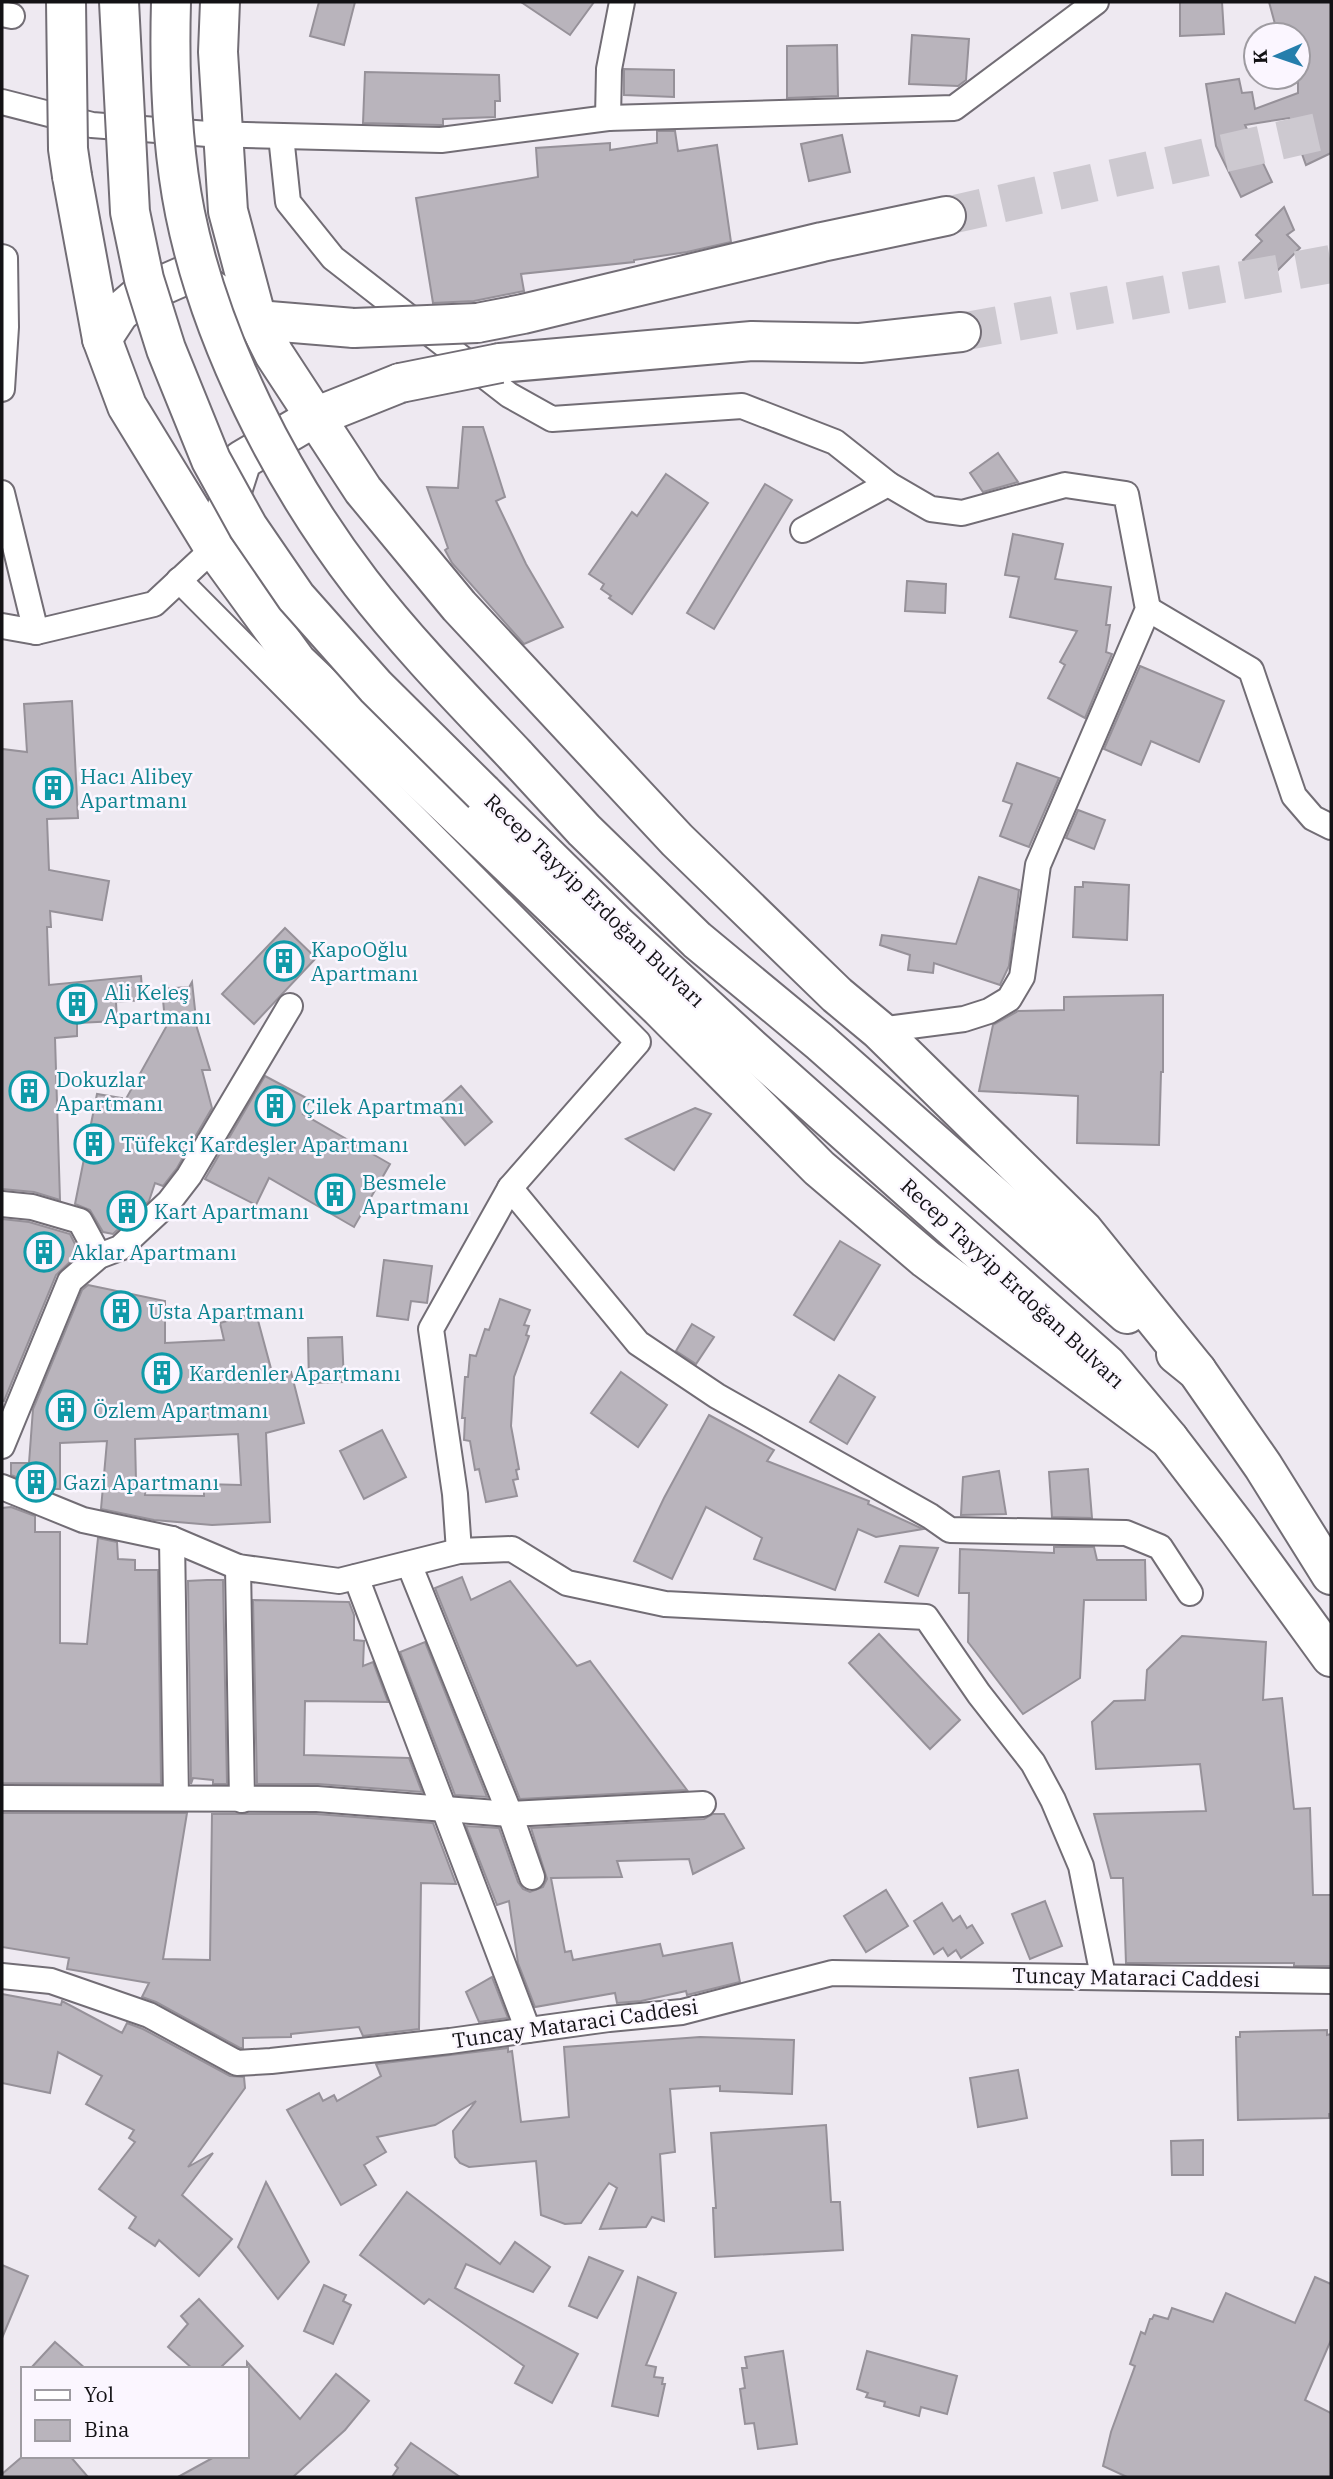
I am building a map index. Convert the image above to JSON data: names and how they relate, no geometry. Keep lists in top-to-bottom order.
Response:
{
  "streets": {
    "main road": ["Recep Tayyip Erdoğan Bulvarı"],
    "street": ["Tuncay Mataraci Caddesi"]
  },
  "places": {
    "building": [
      "Hacı Alibey Apartmanı",
      "KapoOğlu Apartmanı",
      "Ali Keleş Apartmanı",
      "Dokuzlar Apartmanı",
      "Çilek Apartmanı",
      "Tüfekçi Kardeşler Apartmanı",
      "Besmele Apartmanı",
      "Kart Apartmanı",
      "Aklar Apartmanı",
      "Usta Apartmanı",
      "Kardenler Apartmanı",
      "Özlem Apartmanı",
      "Gazi Apartmanı"
    ]
  },
  "legend": ["Yol", "Bina"],
  "north": "left"
}
